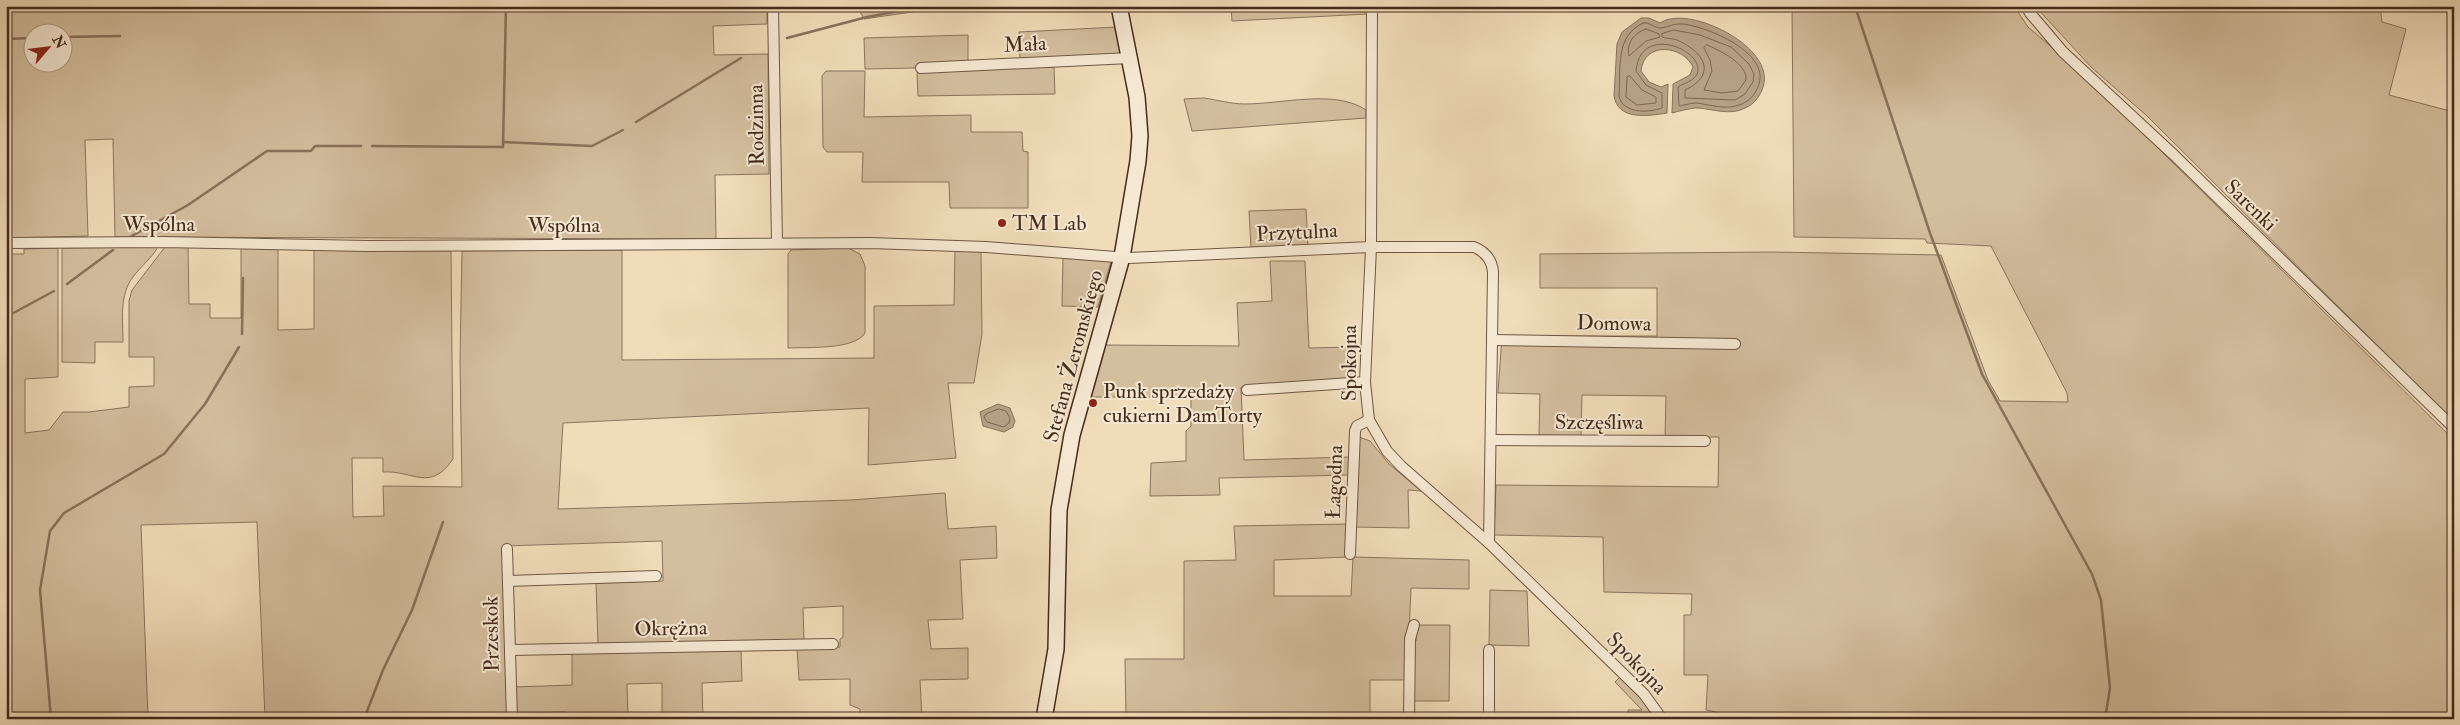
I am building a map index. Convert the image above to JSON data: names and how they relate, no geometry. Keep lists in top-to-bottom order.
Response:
{
  "streets": {
    "street": [
      "Mała",
      "Rodzinna",
      "Sarenki",
      "Wspólna",
      "Przytulna",
      "Domowa",
      "Stefana Żeromskiego",
      "Spokojna",
      "Szczęśliwa",
      "Łagodna",
      "Okrężna",
      "Przeskok"
    ]
  },
  "crossings": [
    ["Mała", "Stefana Żeromskiego"],
    ["Rodzinna", "Wspólna"],
    ["Wspólna", "Przytulna"],
    ["Wspólna", "Stefana Żeromskiego"],
    ["Przytulna", "Domowa"],
    ["Przytulna", "Stefana Żeromskiego"],
    ["Przytulna", "Spokojna"],
    ["Spokojna", "Łagodna"],
    ["Okrężna", "Przeskok"]
  ],
  "places": ["TM Lab", "Punk sprzedaży cukierni DamTorty"],
  "north": "top right"
}
